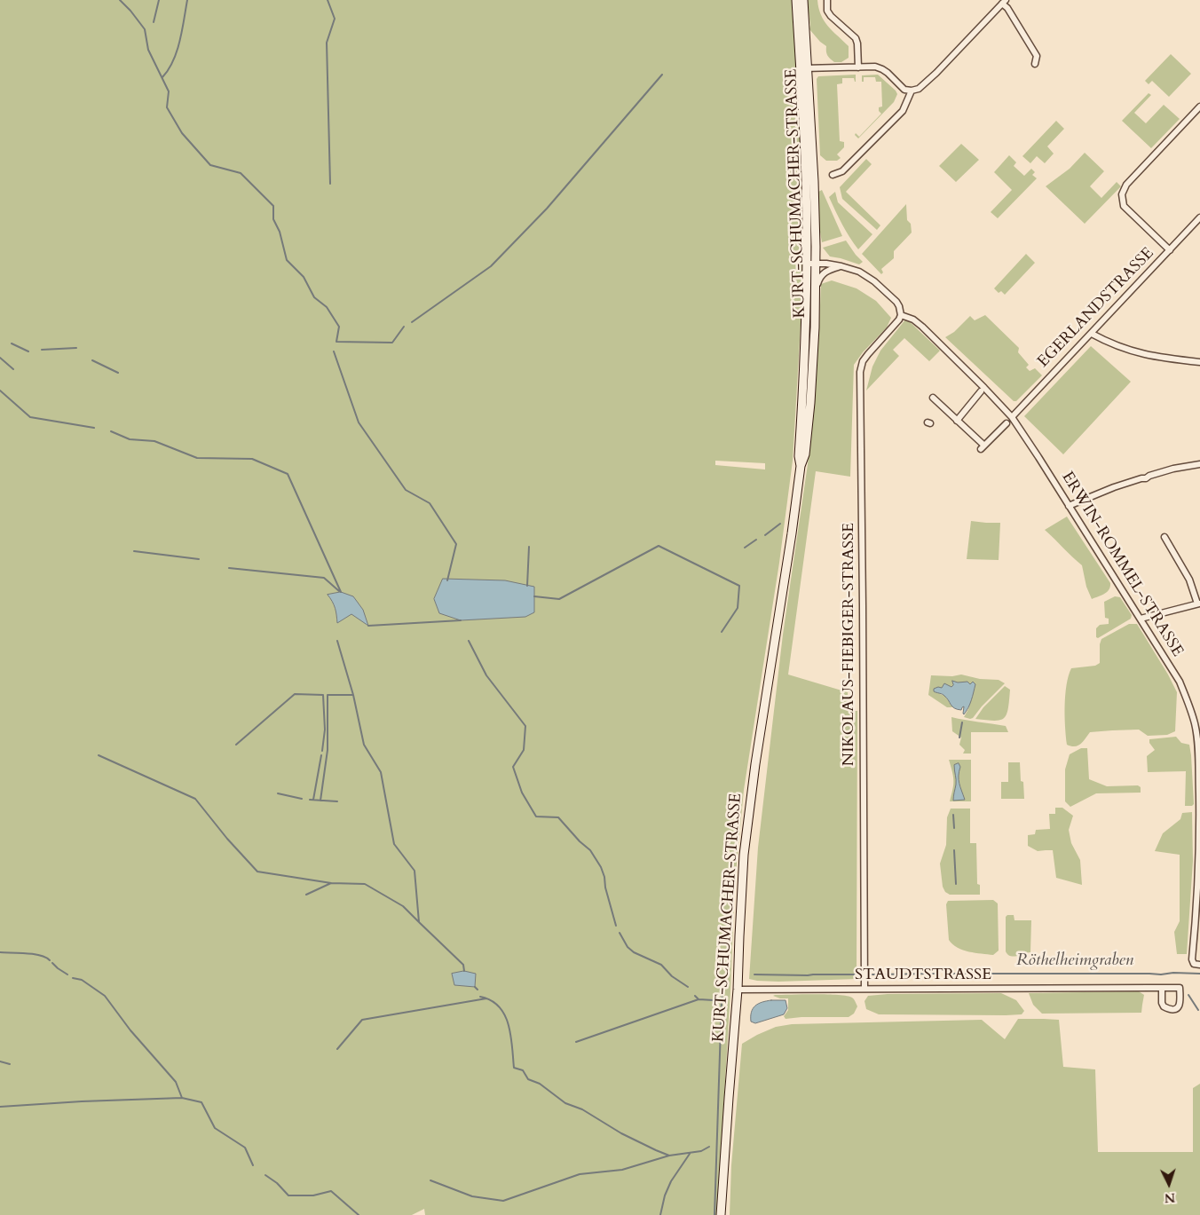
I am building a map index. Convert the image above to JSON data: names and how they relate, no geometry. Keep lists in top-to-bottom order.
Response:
{
  "streets": {
    "main road": ["KURT-SCHUMACHER-STRASSE"],
    "street": [
      "EGERLANDSTRASSE",
      "ERWIN-ROMMEL-STRASSE",
      "NIKOLAUS-FIEBIGER-STRASSE",
      "STAUDTSTRASSE"
    ]
  },
  "crossings": [
    ["KURT-SCHUMACHER-STRASSE", "STAUDTSTRASSE"],
    ["EGERLANDSTRASSE", "ERWIN-ROMMEL-STRASSE"],
    ["ERWIN-ROMMEL-STRASSE", "NIKOLAUS-FIEBIGER-STRASSE"],
    ["NIKOLAUS-FIEBIGER-STRASSE", "STAUDTSTRASSE"]
  ],
  "water": ["Röthelheimgraben"],
  "north": "bottom"
}
